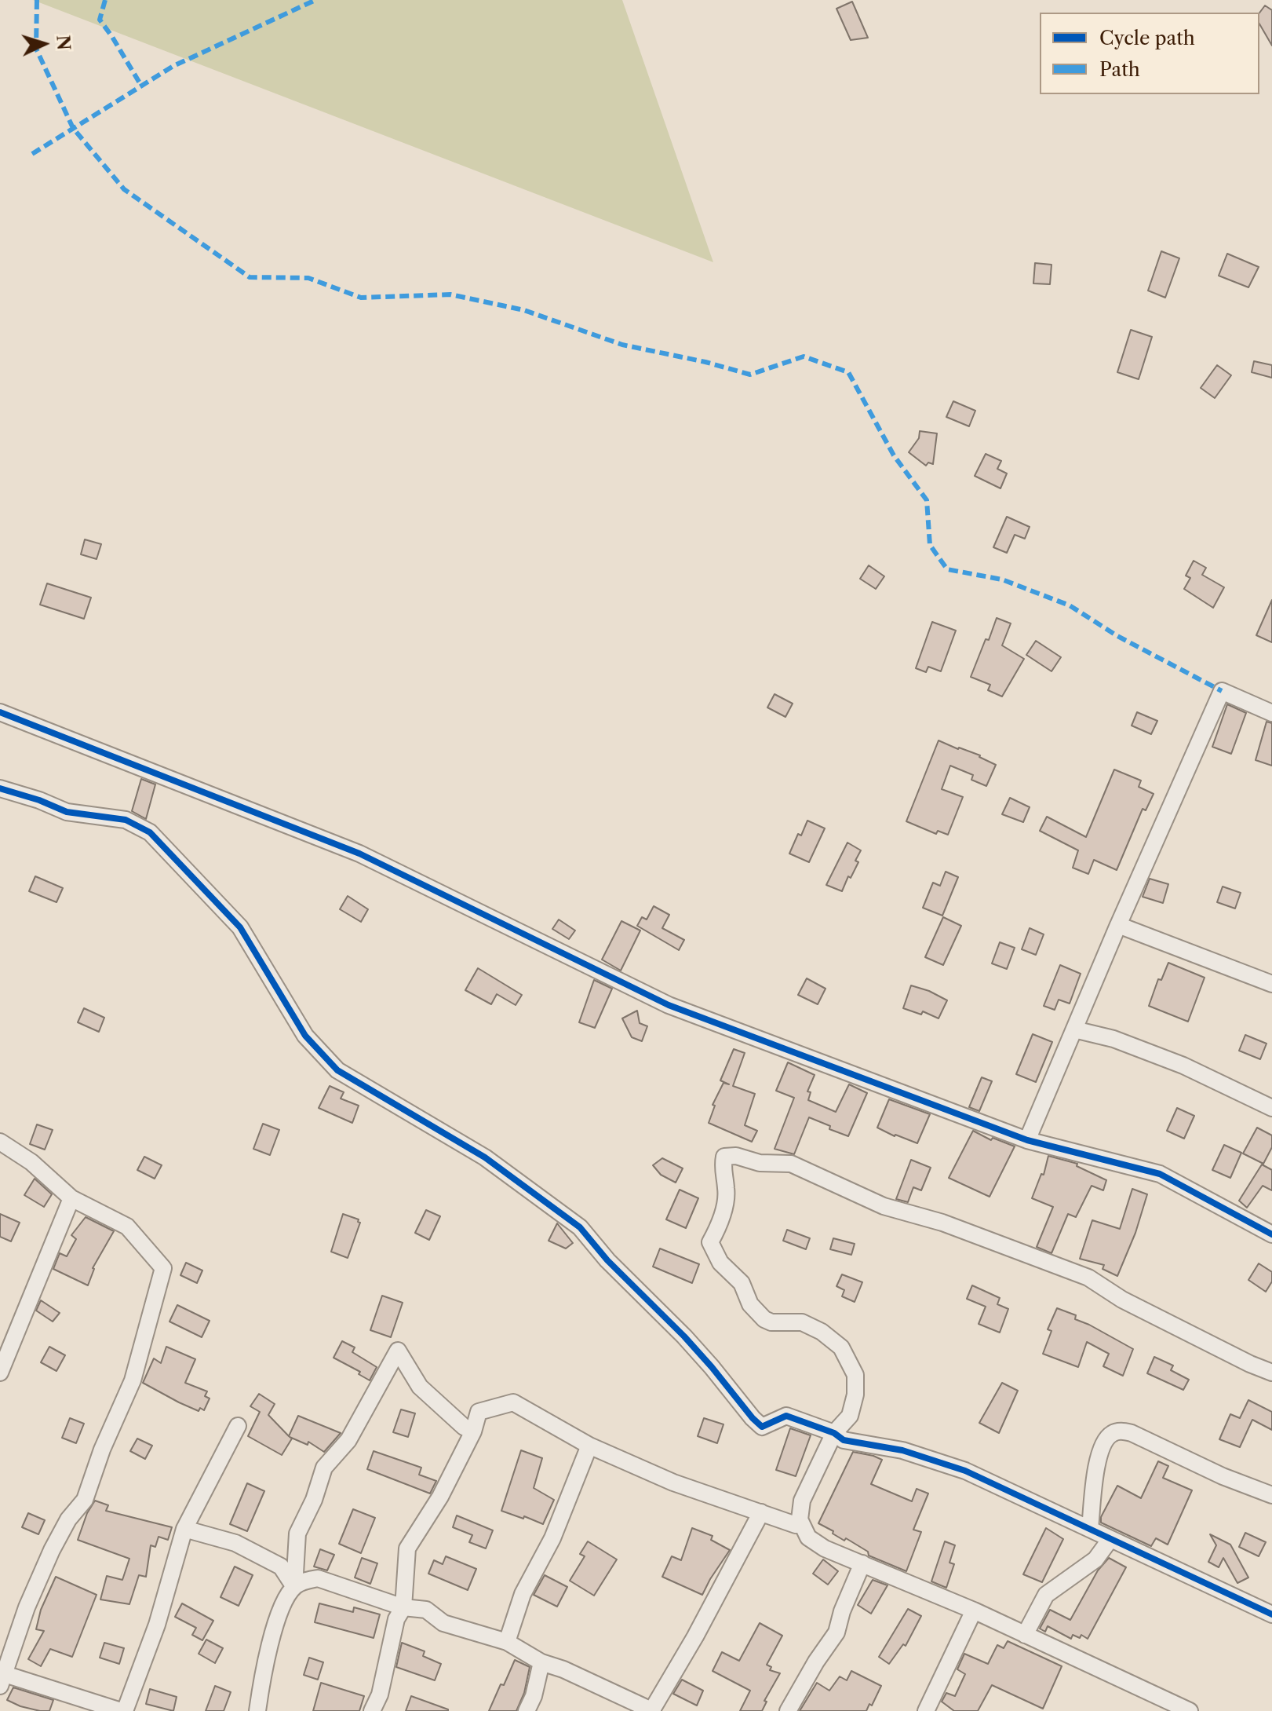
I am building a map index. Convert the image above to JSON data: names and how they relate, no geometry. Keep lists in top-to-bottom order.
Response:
{
  "legend": ["Cycle path", "Path"],
  "north": "right"
}
